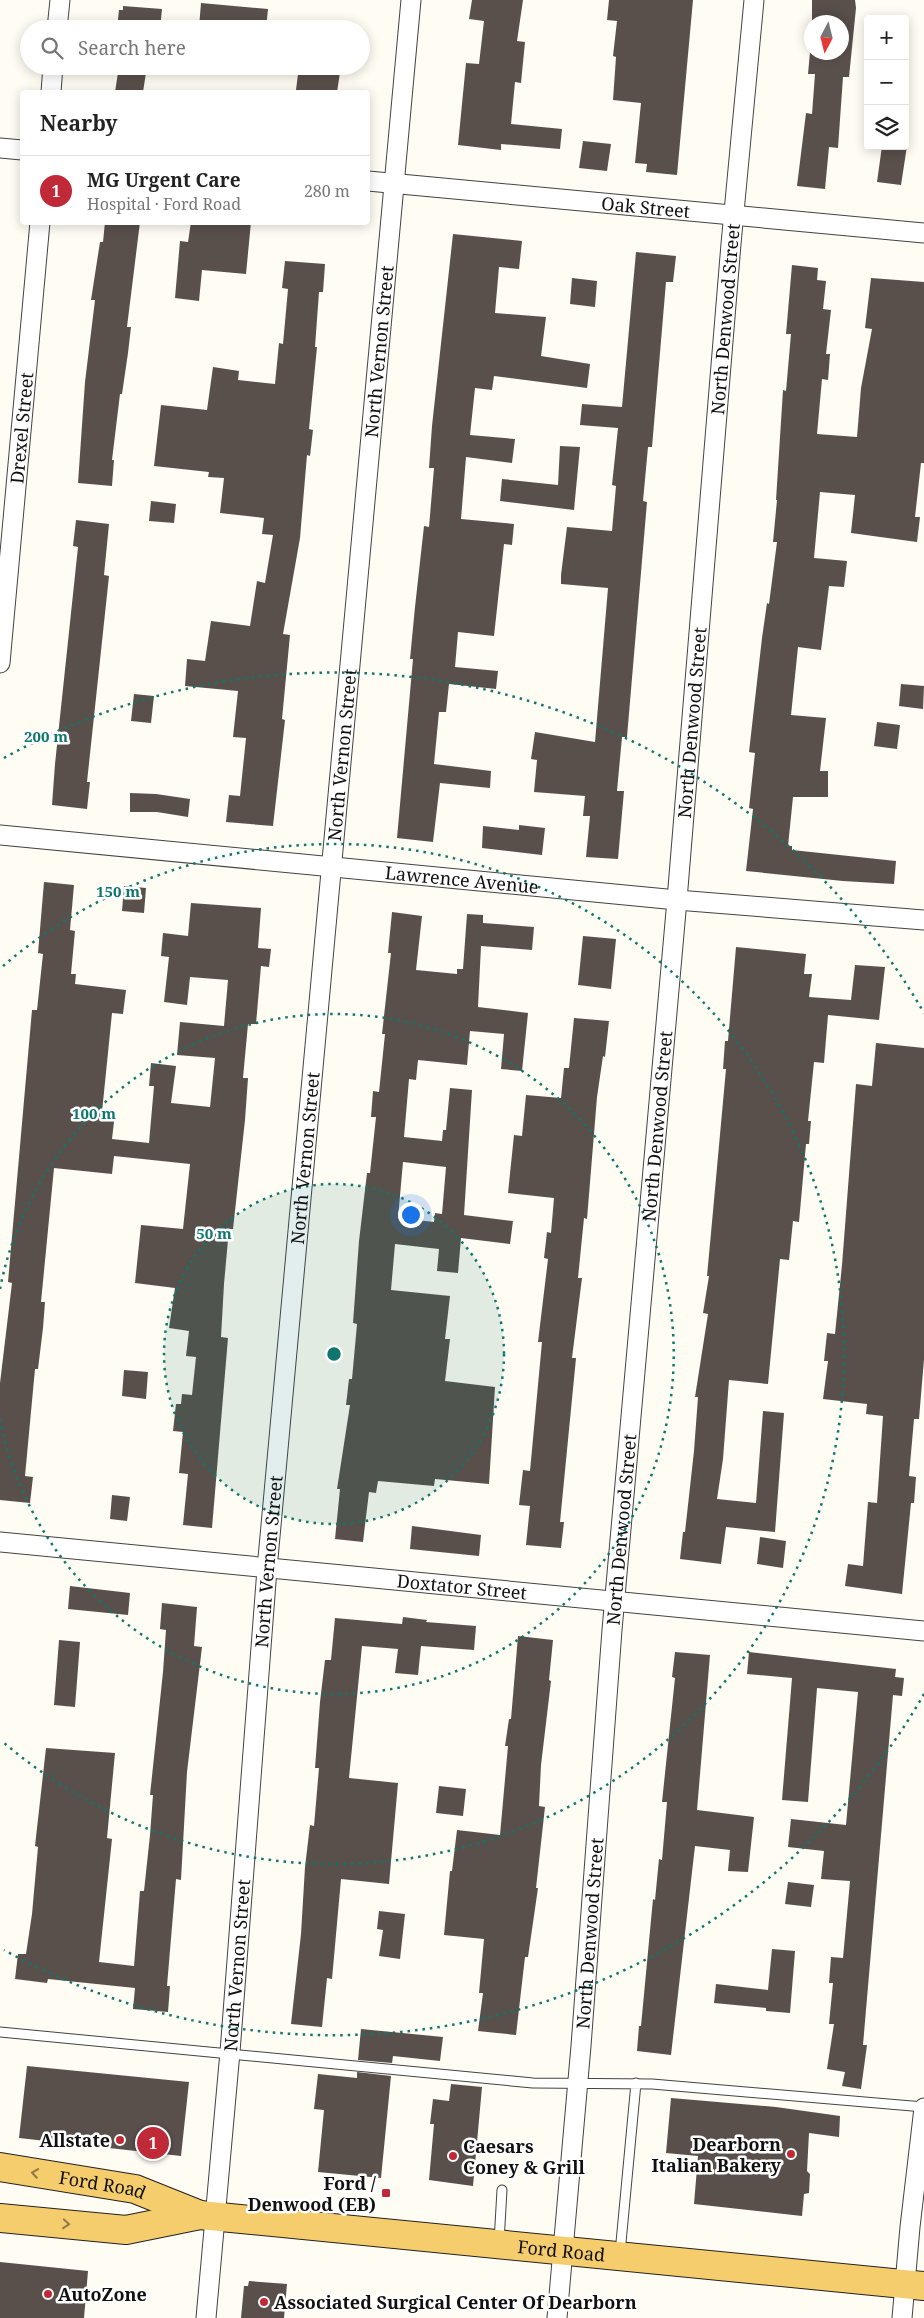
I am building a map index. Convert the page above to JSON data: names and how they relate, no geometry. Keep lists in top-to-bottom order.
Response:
{
  "streets": {
    "main road": ["Ford Road"],
    "street": [
      "Oak Street",
      "North Denwood Street",
      "North Vernon Street",
      "Drexel Street",
      "Lawrence Avenue",
      "Doxtator Street"
    ]
  },
  "crossings": [
    ["Oak Street", "North Denwood Street"],
    ["Oak Street", "North Vernon Street"],
    ["North Denwood Street", "Lawrence Avenue"],
    ["North Denwood Street", "Doxtator Street"],
    ["North Denwood Street", "Ford Road"],
    ["North Vernon Street", "Lawrence Avenue"],
    ["North Vernon Street", "Doxtator Street"],
    ["North Vernon Street", "Ford Road"]
  ],
  "places": {
    "other": [
      "Allstate",
      "Dearborn Italian Bakery",
      "Caesars Coney & Grill",
      "AutoZone",
      "Associated Surgical Center Of Dearborn"
    ],
    "transit": ["Ford / Denwood (EB)"]
  },
  "north": "bottom",
  "page": {
    "map_buttons": ["+", "−"],
    "search": "Search here",
    "heading": "Nearby",
    "list": [
      {
        "mark": "1",
        "name": "MG Urgent Care",
        "note": "Hospital · Ford Road",
        "value": "280 m"
      }
    ],
    "pins": "1"
  },
  "rings": [
    "200 m",
    "150 m",
    "100 m",
    "50 m"
  ]
}
